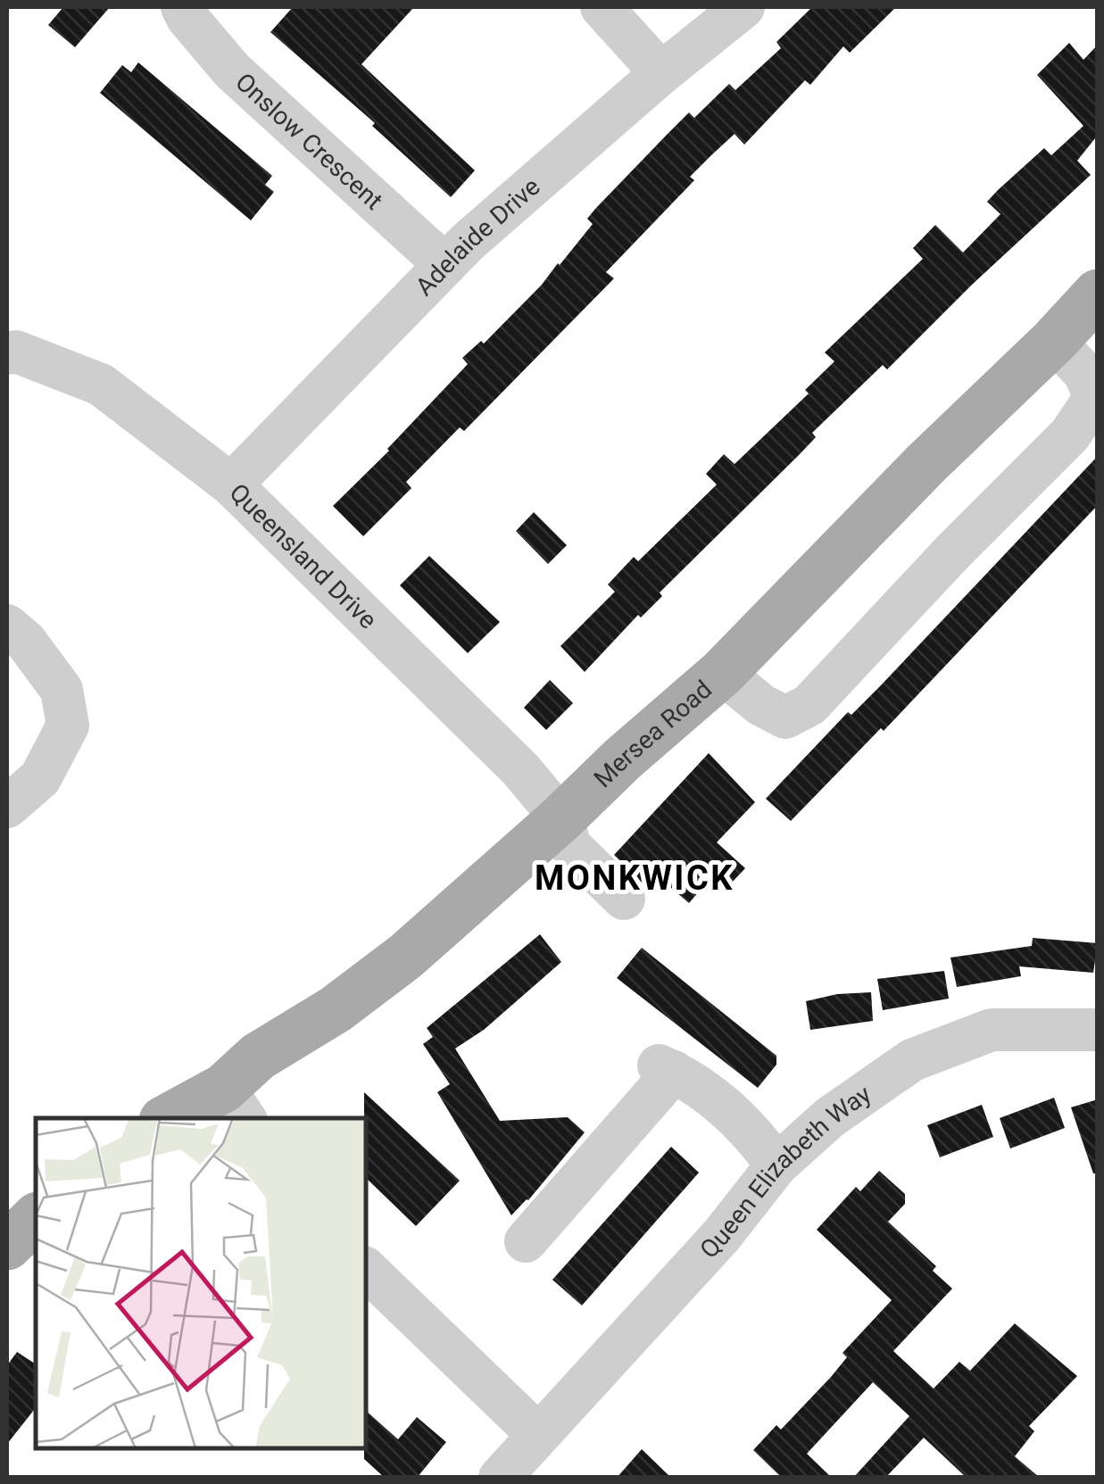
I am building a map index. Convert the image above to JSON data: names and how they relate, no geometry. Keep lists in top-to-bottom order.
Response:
{
  "streets": {
    "main road": ["Mersea Road"],
    "street": [
      "Onslow Crescent",
      "Adelaide Drive",
      "Queensland Drive",
      "Queen Elizabeth Way"
    ]
  },
  "crossings": [
    ["Onslow Crescent", "Adelaide Drive"],
    ["Adelaide Drive", "Queensland Drive"],
    ["Queensland Drive", "Mersea Road"]
  ],
  "districts": ["MONKWICK"]
}
